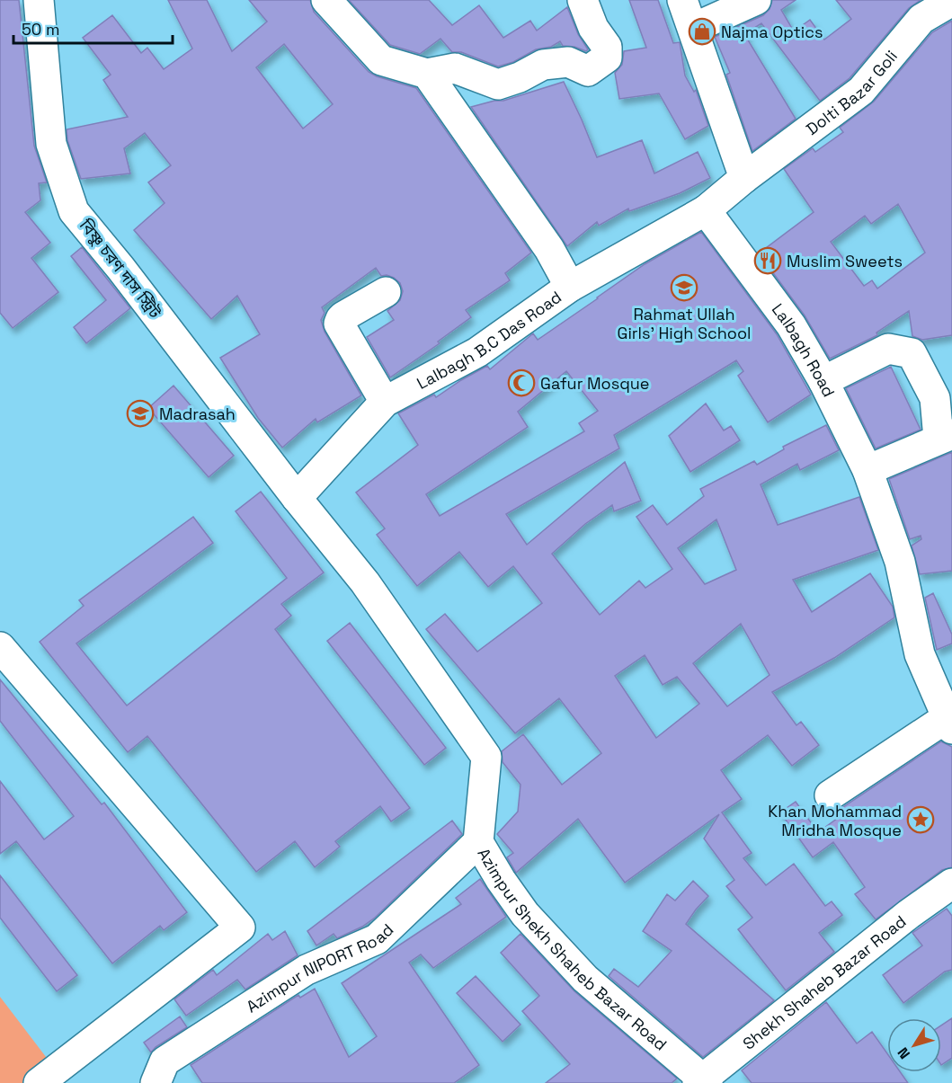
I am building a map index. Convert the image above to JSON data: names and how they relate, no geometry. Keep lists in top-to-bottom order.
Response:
{
  "streets": {
    "street": [
      "Dolti Bazar Goli",
      "বিষ্ণু চরণ দাস স্ট্রিট",
      "Lalbagh B.C Das Road",
      "Lalbagh Road",
      "Azimpur Shekh Shaheb Bazar Road",
      "Azimpur NIPORT Road",
      "Shekh Shaheb Bazar Road"
    ]
  },
  "crossings": [
    ["বিষ্ণু চরণ দাস স্ট্রিট", "Lalbagh B.C Das Road"],
    ["বিষ্ণু চরণ দাস স্ট্রিট", "Azimpur Shekh Shaheb Bazar Road"],
    ["Lalbagh B.C Das Road", "Lalbagh Road"],
    ["Lalbagh B.C Das Road", "Azimpur Shekh Shaheb Bazar Road"],
    ["Azimpur Shekh Shaheb Bazar Road", "Azimpur NIPORT Road"],
    ["Azimpur Shekh Shaheb Bazar Road", "Shekh Shaheb Bazar Road"]
  ],
  "places": {
    "shop": ["Najma Optics"],
    "restaurant": ["Muslim Sweets"],
    "school or university": ["Rahmat Ullah Girls' High School", "Madrasah"],
    "mosque": ["Gafur Mosque"],
    "place": ["Khan Mohammad Mridha Mosque"]
  },
  "scale_bar": "50 m",
  "north": "bottom left"
}
